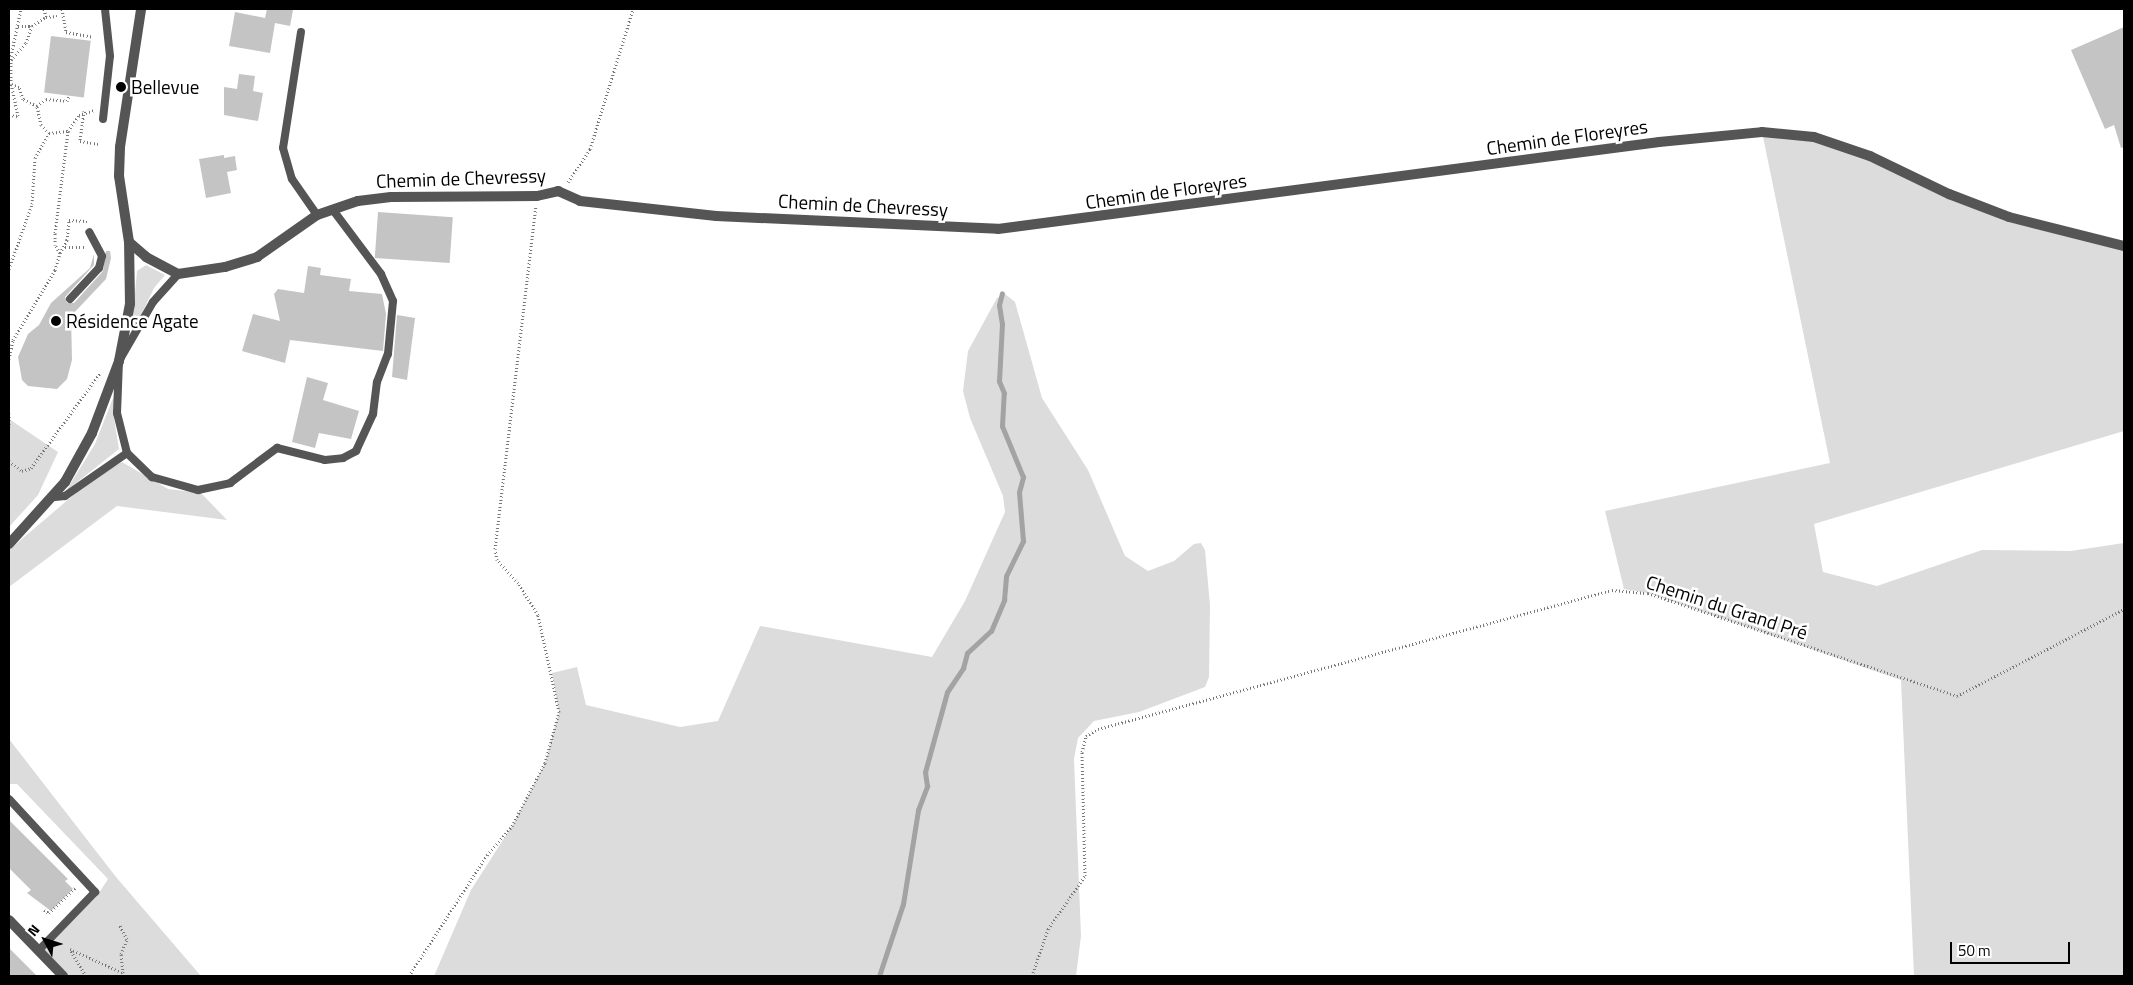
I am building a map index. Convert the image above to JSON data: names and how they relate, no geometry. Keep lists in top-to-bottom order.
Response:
{
  "streets": {
    "street": ["Chemin de Floreyres", "Chemin de Chevressy"],
    "path": ["Chemin du Grand Pré"]
  },
  "crossings": [
    ["Chemin de Floreyres", "Chemin de Chevressy"]
  ],
  "places": ["Bellevue", "Résidence Agate"],
  "scale_bar": "50 m",
  "north": "top left"
}
